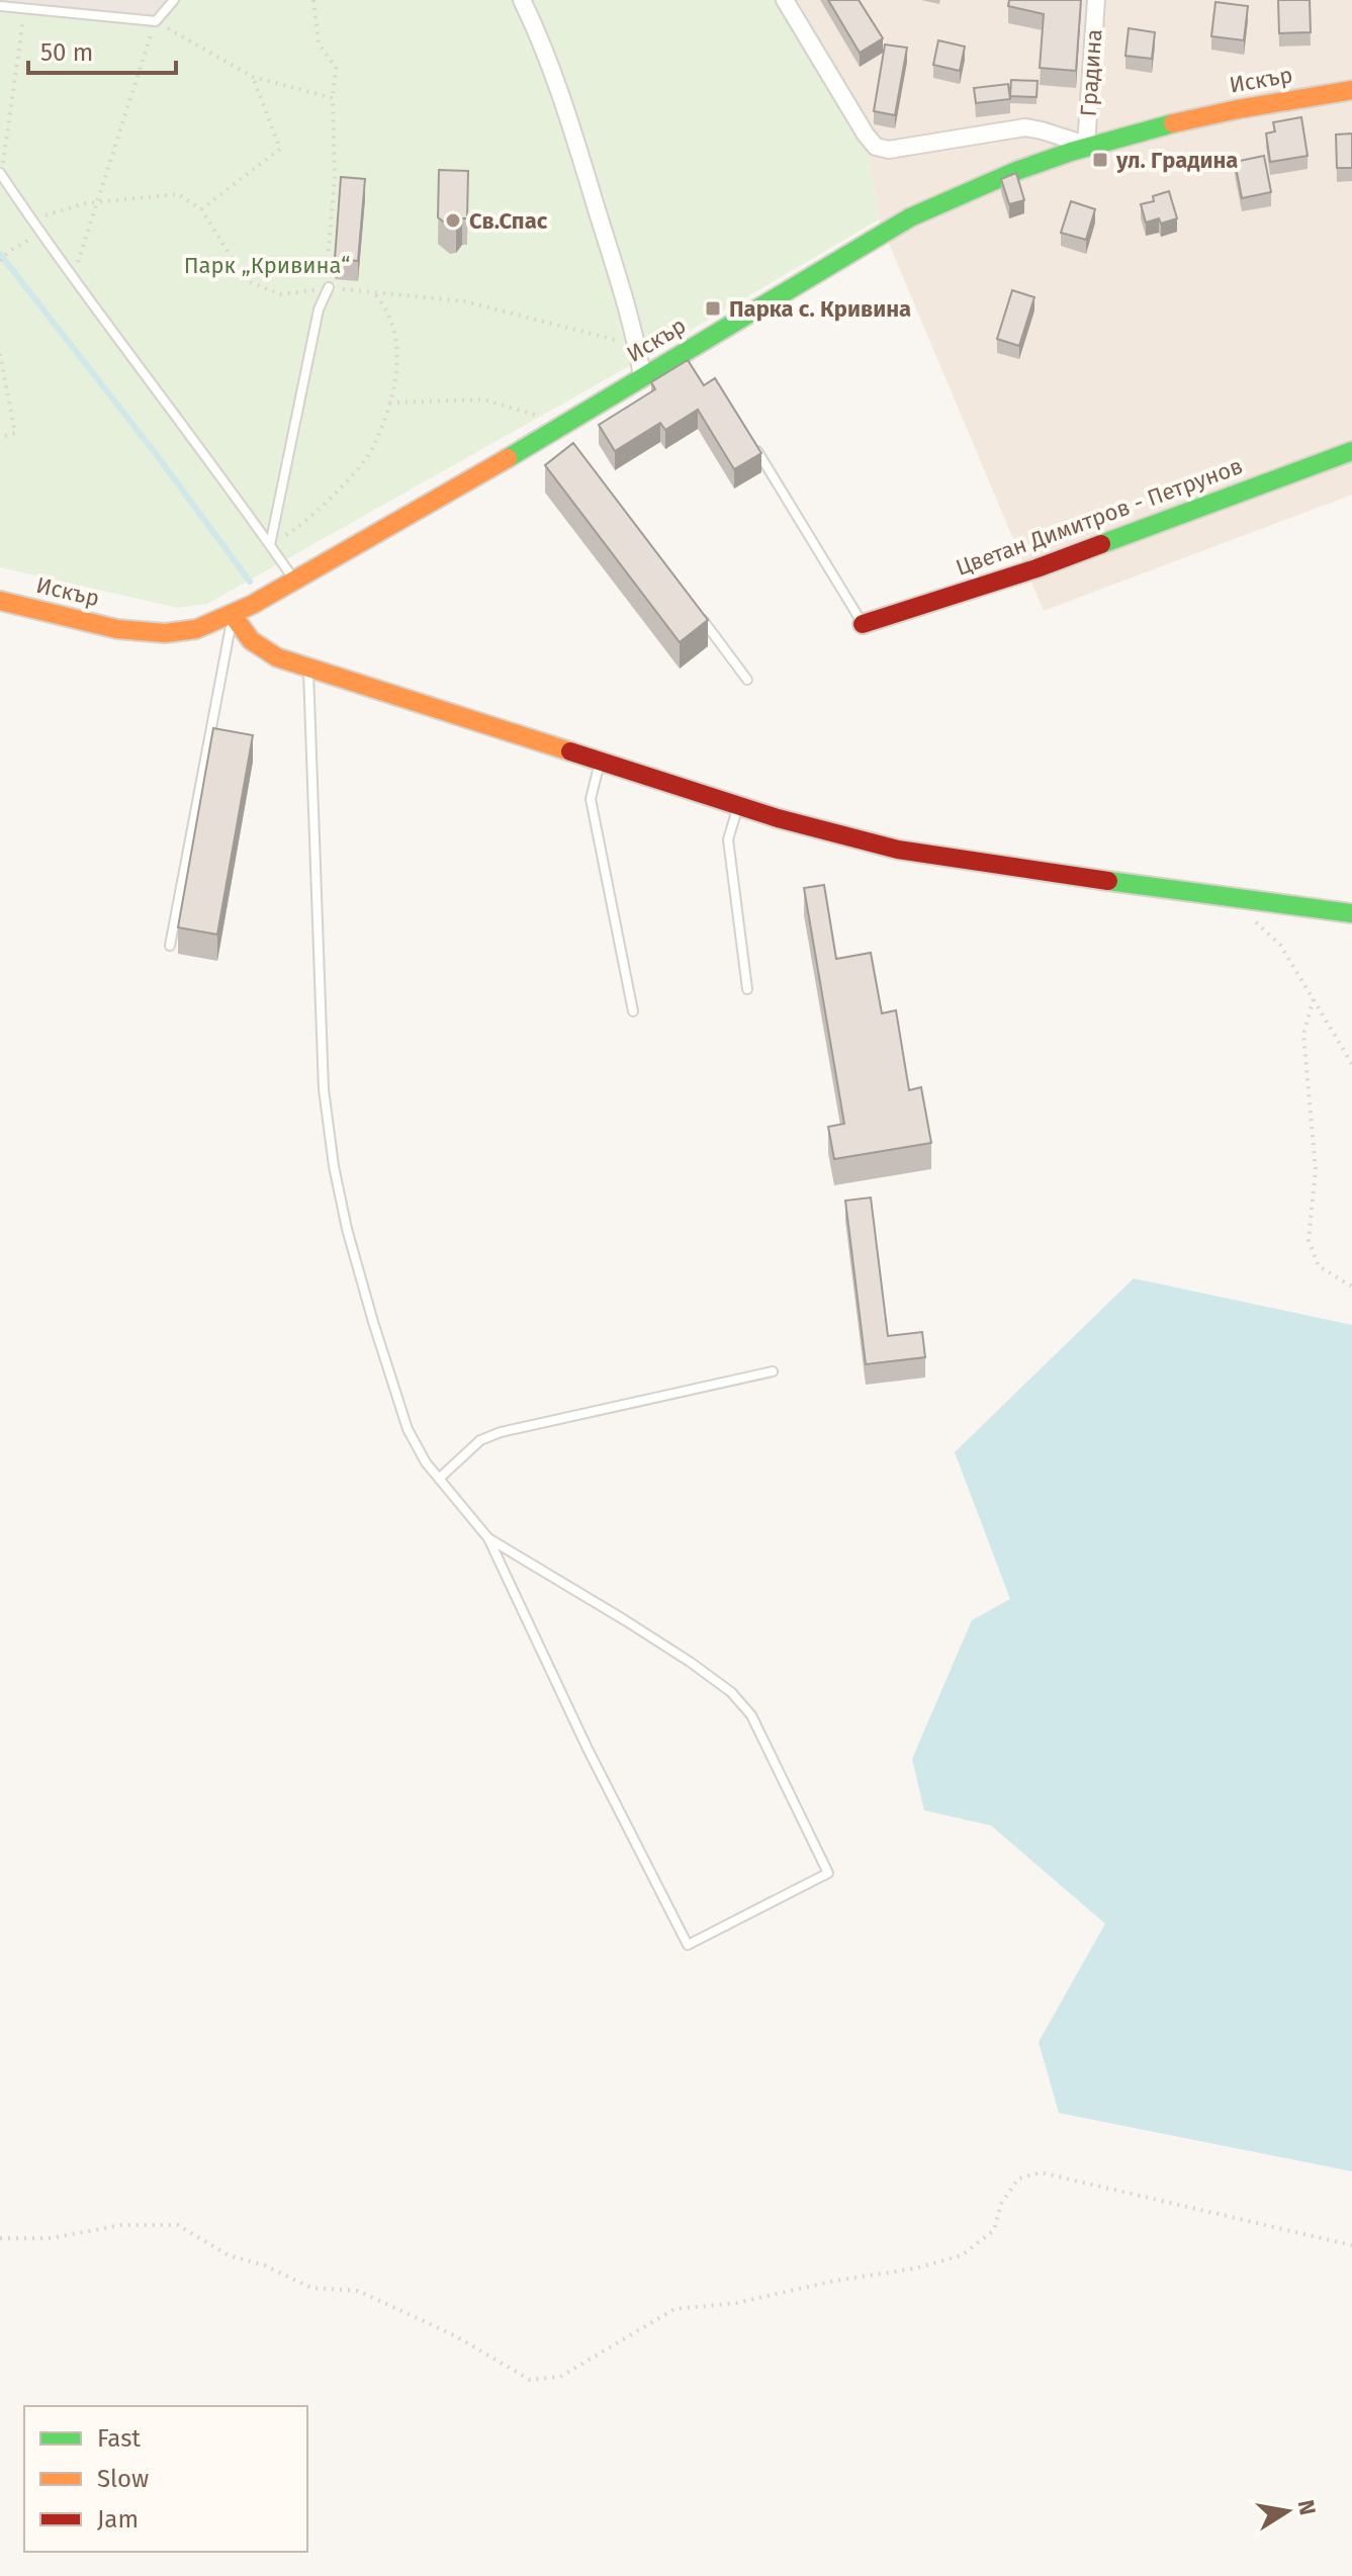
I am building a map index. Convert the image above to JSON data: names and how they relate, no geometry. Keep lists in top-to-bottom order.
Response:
{
  "streets": {
    "street": ["Градина", "Искър", "Цветан Димитров - Петрунов"]
  },
  "crossings": [
    ["Градина", "Искър"]
  ],
  "parks": ["Парк „Кривина“"],
  "places": {
    "transit": ["ул. Градина", "Парка с. Кривина"],
    "other": ["Св.Спас"]
  },
  "legend": ["Fast", "Slow", "Jam"],
  "scale_bar": "50 m",
  "north": "right"
}
